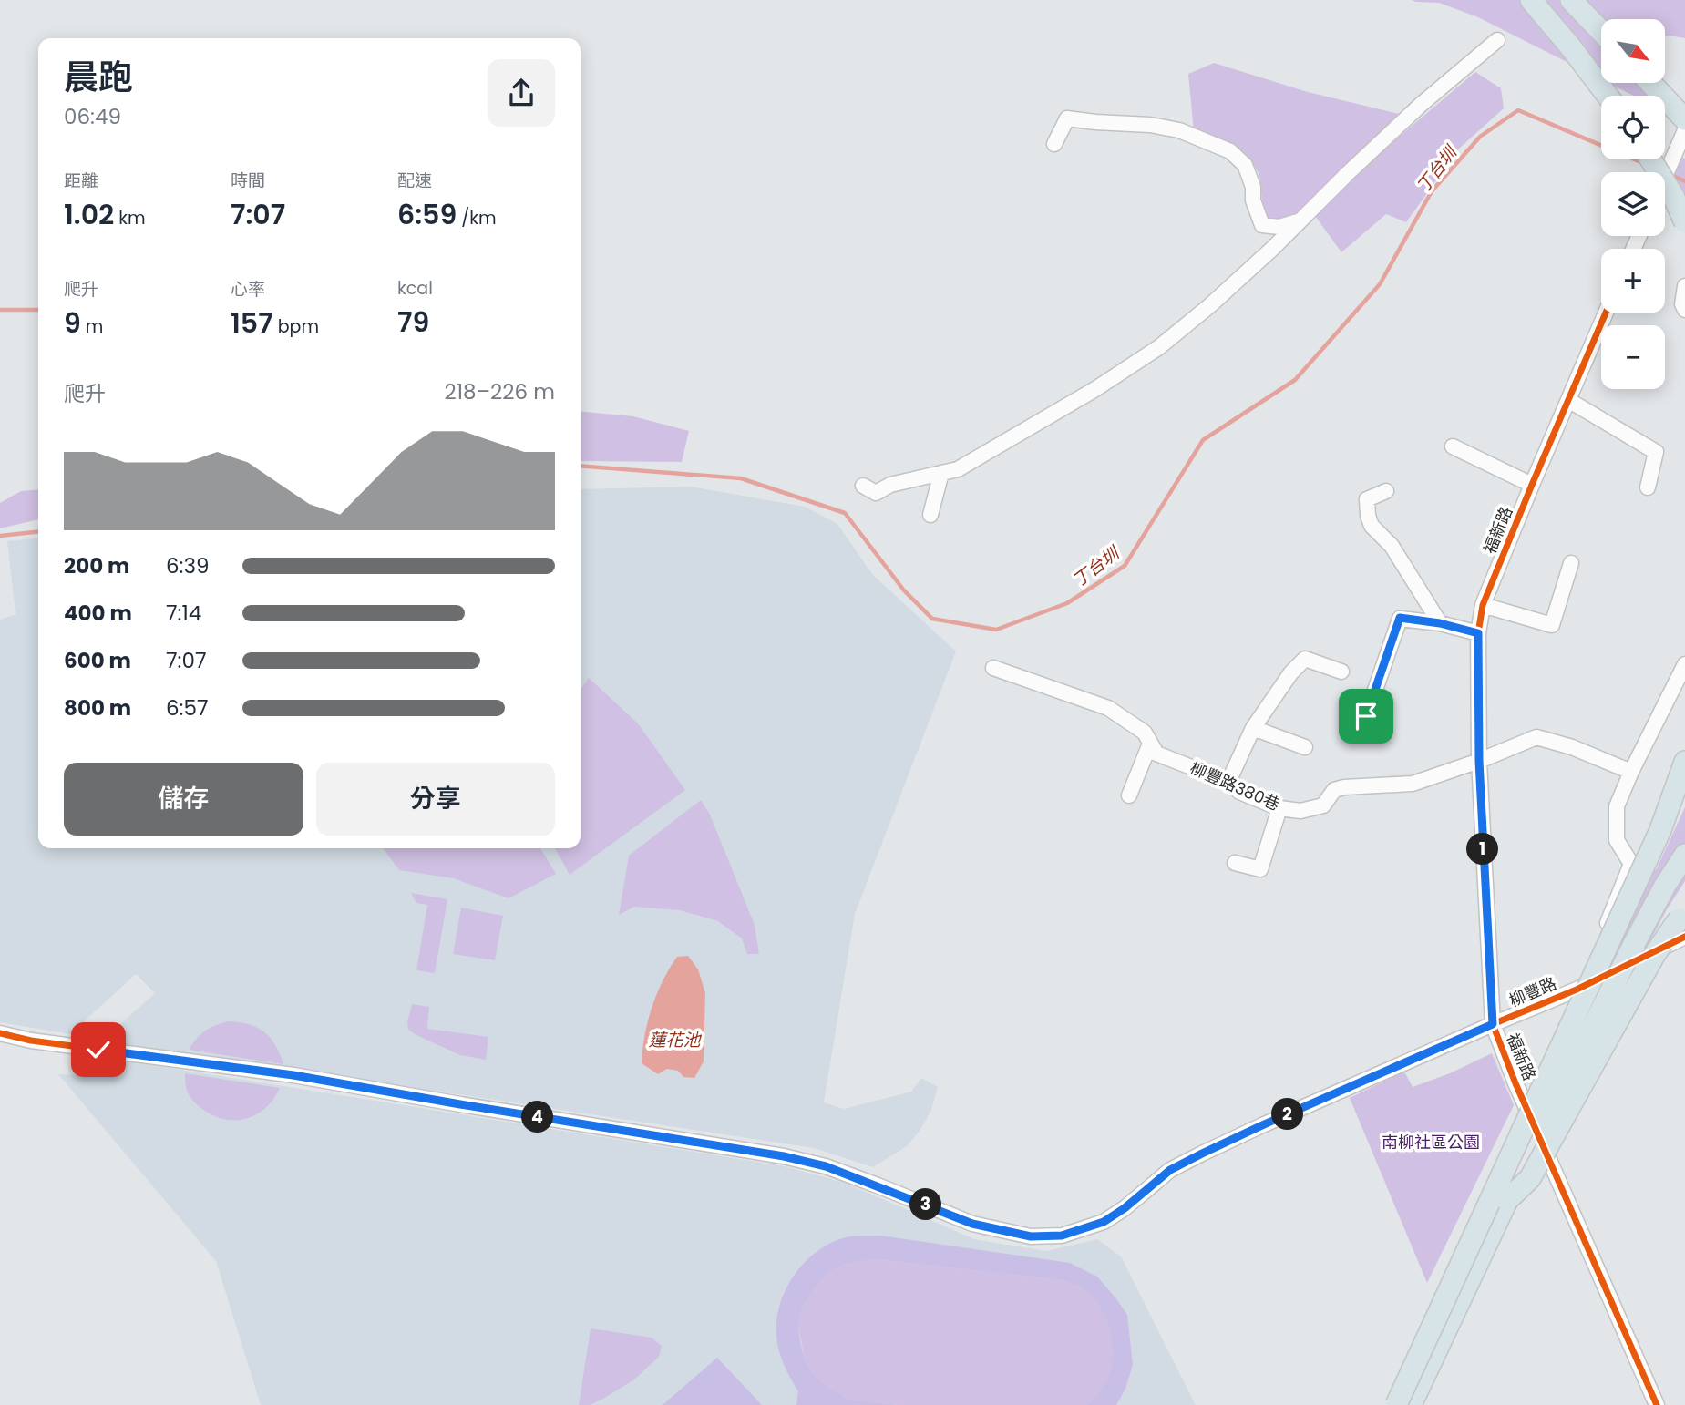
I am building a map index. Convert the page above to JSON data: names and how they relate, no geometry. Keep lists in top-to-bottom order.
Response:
{
  "streets": {
    "street": ["福新路", "柳豐路380巷", "柳豐路"]
  },
  "crossings": [
    ["福新路", "柳豐路380巷"],
    ["福新路", "柳豐路"]
  ],
  "water": ["丁台圳", "蓮花池"],
  "parks": ["南柳社區公園"],
  "north": "bottom right",
  "page": {
    "map_buttons": ["+", "−"],
    "heading": ["晨跑", "06:49"],
    "stats": [
      ["距離", "1.02 km"],
      ["時間", "7:07"],
      ["配速", "6:59 /km"],
      ["爬升", "9 m"],
      ["心率", "157 bpm"],
      ["kcal", "79"]
    ],
    "chart": ["爬升", "218–226 m"],
    "list": [
      {
        "name": "200 m",
        "note": "6:39"
      },
      {
        "name": "400 m",
        "note": "7:14"
      },
      {
        "name": "600 m",
        "note": "7:07"
      },
      {
        "name": "800 m",
        "note": "6:57"
      }
    ],
    "buttons": ["儲存", "分享"],
    "pins": [
      "1",
      "2",
      "4",
      "3"
    ]
  }
}
